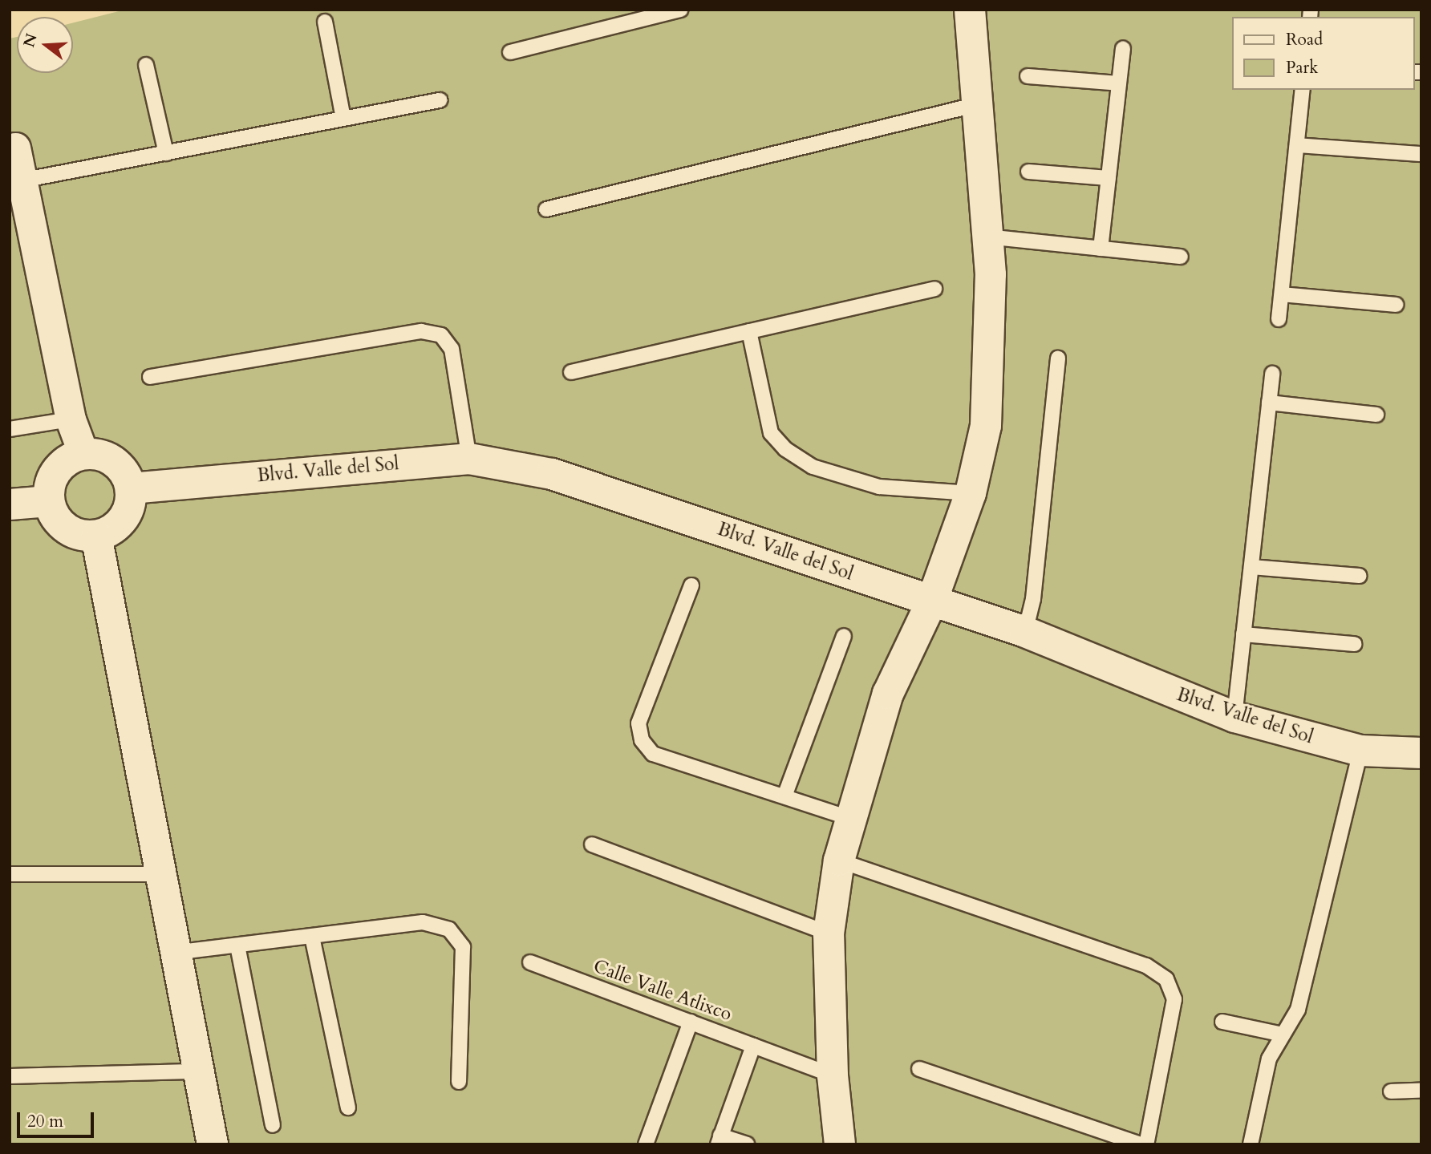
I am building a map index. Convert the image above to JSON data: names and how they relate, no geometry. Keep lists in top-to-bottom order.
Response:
{
  "streets": {
    "street": ["Blvd. Valle del Sol"],
    "lane": ["Calle Valle Atlixco"]
  },
  "legend": ["Road", "Park"],
  "scale_bar": "20 m",
  "north": "left"
}
